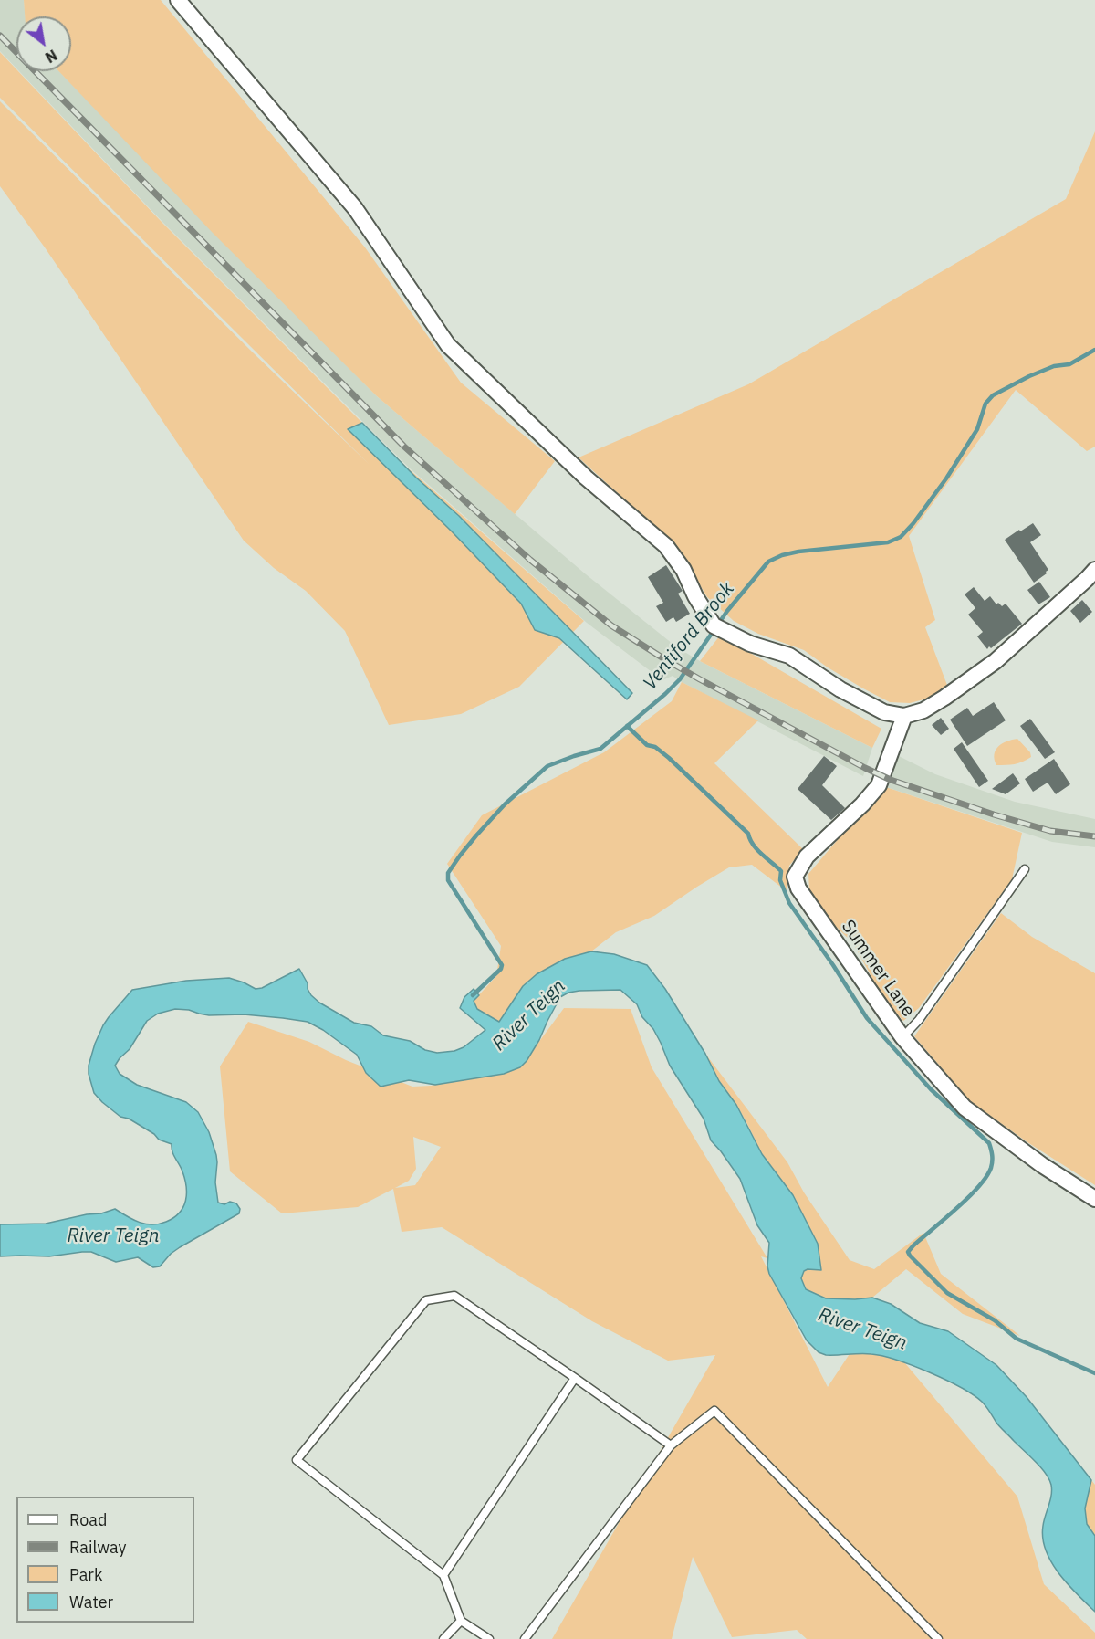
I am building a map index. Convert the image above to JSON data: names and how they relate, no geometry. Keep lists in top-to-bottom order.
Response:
{
  "streets": {
    "street": ["Summer Lane"]
  },
  "water": ["Ventiford Brook", "River Teign"],
  "legend": [
    "Road",
    "Railway",
    "Park",
    "Water"
  ],
  "north": "bottom right"
}
